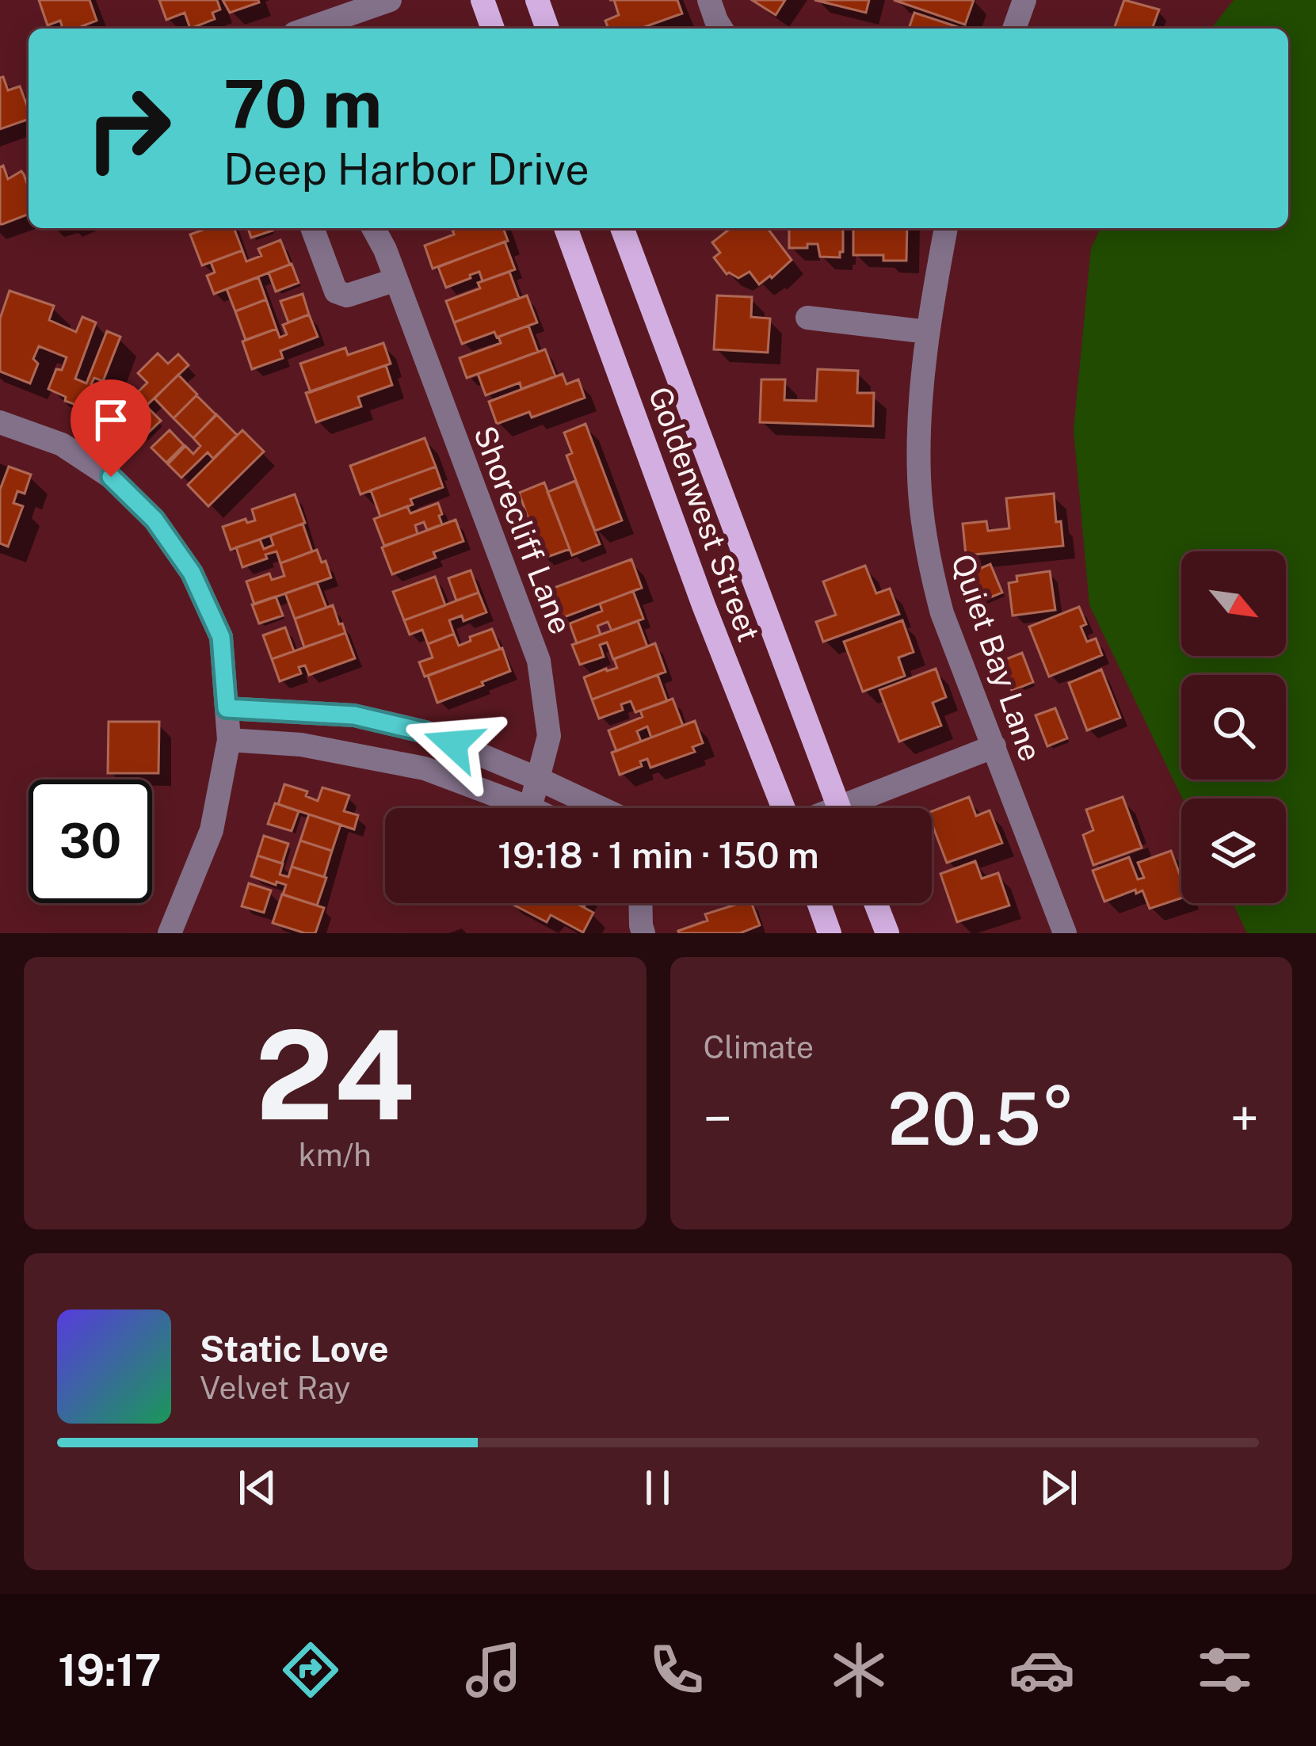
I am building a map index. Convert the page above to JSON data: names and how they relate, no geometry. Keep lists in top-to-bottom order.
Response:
{
  "streets": {
    "main road": ["Goldenwest Street"],
    "street": ["Shorecliff Lane", "Quiet Bay Lane"]
  },
  "north": "bottom right",
  "page": {
    "turn": ["70 m", "Deep Harbor Drive"],
    "limit": "30",
    "trip": "19:18 · 1 min · 150 m",
    "tile": [
      ["24", "km/h"],
      "Climate"
    ],
    "heat": ["−", "20.5°", "+"],
    "song": ["Static Love", "Velvet Ray"],
    "tabs": "19:17"
  }
}
